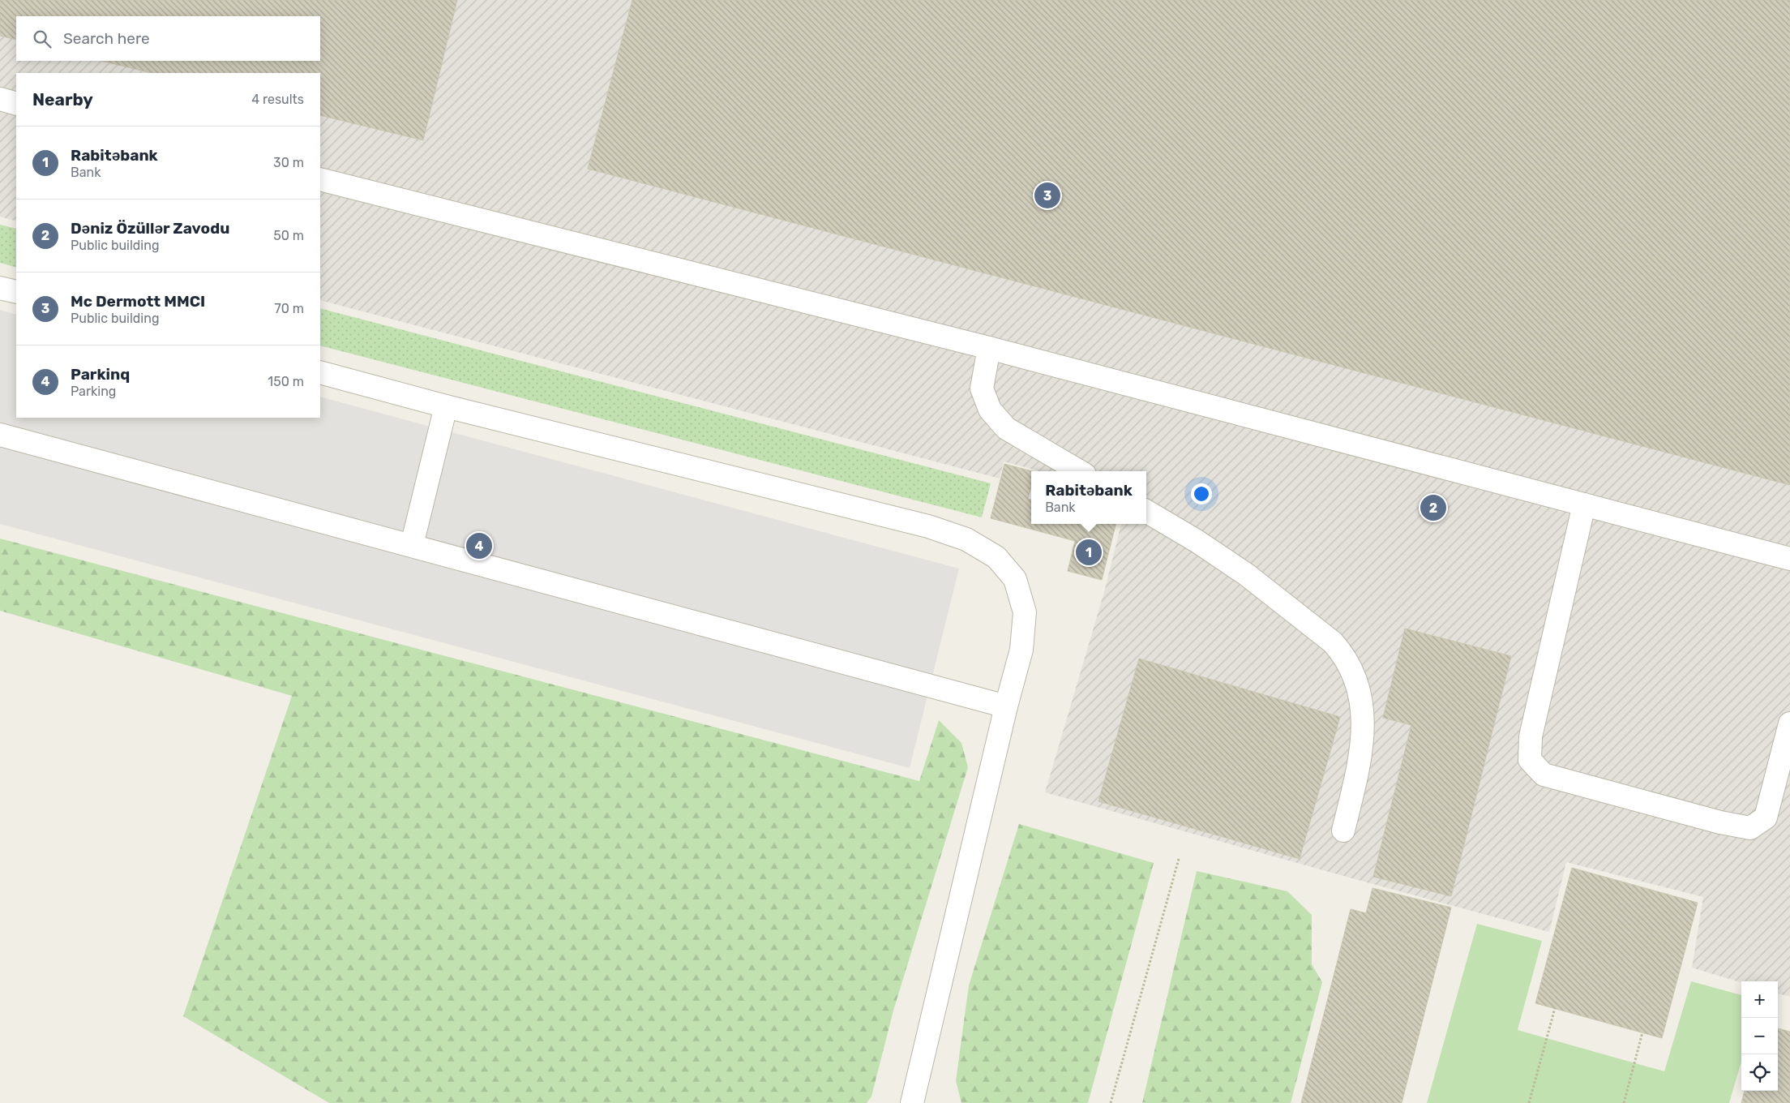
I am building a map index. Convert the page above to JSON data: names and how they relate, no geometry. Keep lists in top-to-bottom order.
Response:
{
  "page": {
    "search": "Search here",
    "heading": ["Nearby", "4 results"],
    "list": [
      {
        "mark": "1",
        "name": "Rabitəbank",
        "note": "Bank",
        "value": "30 m"
      },
      {
        "mark": "2",
        "name": "Dəniz Özüllər Zavodu",
        "note": "Public building",
        "value": "50 m"
      },
      {
        "mark": "3",
        "name": "Mc Dermott MMCI",
        "note": "Public building",
        "value": "70 m"
      },
      {
        "mark": "4",
        "name": "Parkinq",
        "note": "Parking",
        "value": "150 m"
      }
    ],
    "pins": [
      "3",
      "2",
      "4",
      "1"
    ],
    "popup": ["Rabitəbank", "Bank"],
    "map_buttons": ["+", "−"]
  }
}
